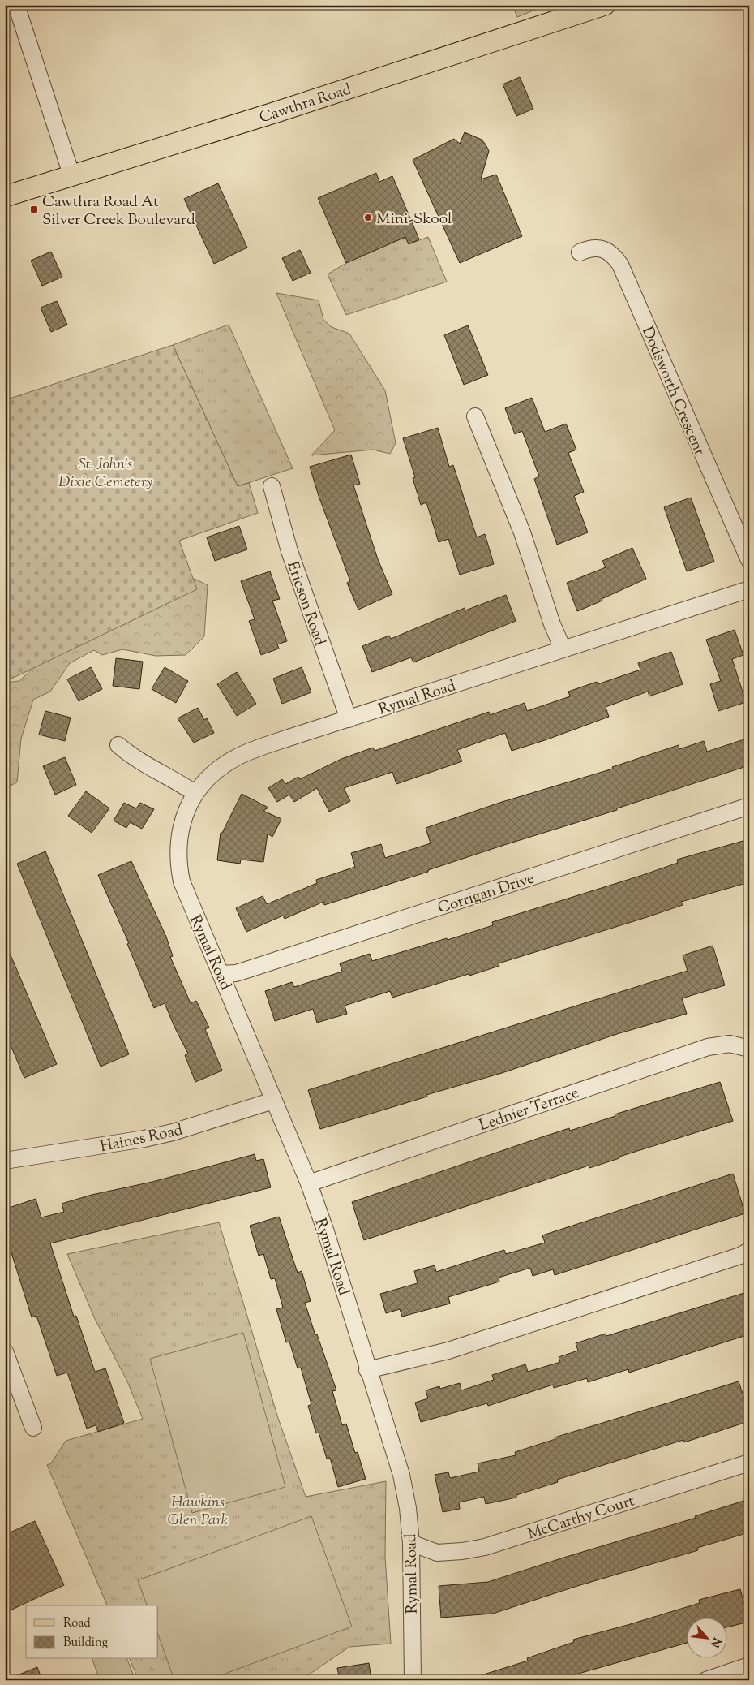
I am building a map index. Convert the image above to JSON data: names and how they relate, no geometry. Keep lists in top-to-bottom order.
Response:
{
  "streets": {
    "main road": ["Cawthra Road"],
    "street": [
      "Dodsworth Crescent",
      "Ericson Road",
      "Rymal Road",
      "Corrigan Drive",
      "Lednier Terrace",
      "Haines Road",
      "McCarthy Court"
    ]
  },
  "crossings": [
    ["Ericson Road", "Rymal Road"],
    ["Rymal Road", "Corrigan Drive"],
    ["Rymal Road", "Lednier Terrace"],
    ["Rymal Road", "Haines Road"],
    ["Rymal Road", "McCarthy Court"]
  ],
  "parks": ["St. John’s Dixie Cemetery", "Hawkins Glen Park"],
  "places": {
    "transit": ["Cawthra Road At Silver Creek Boulevard"],
    "other": ["Mini-Skool"]
  },
  "legend": ["Road", "Building"],
  "north": "bottom right"
}
